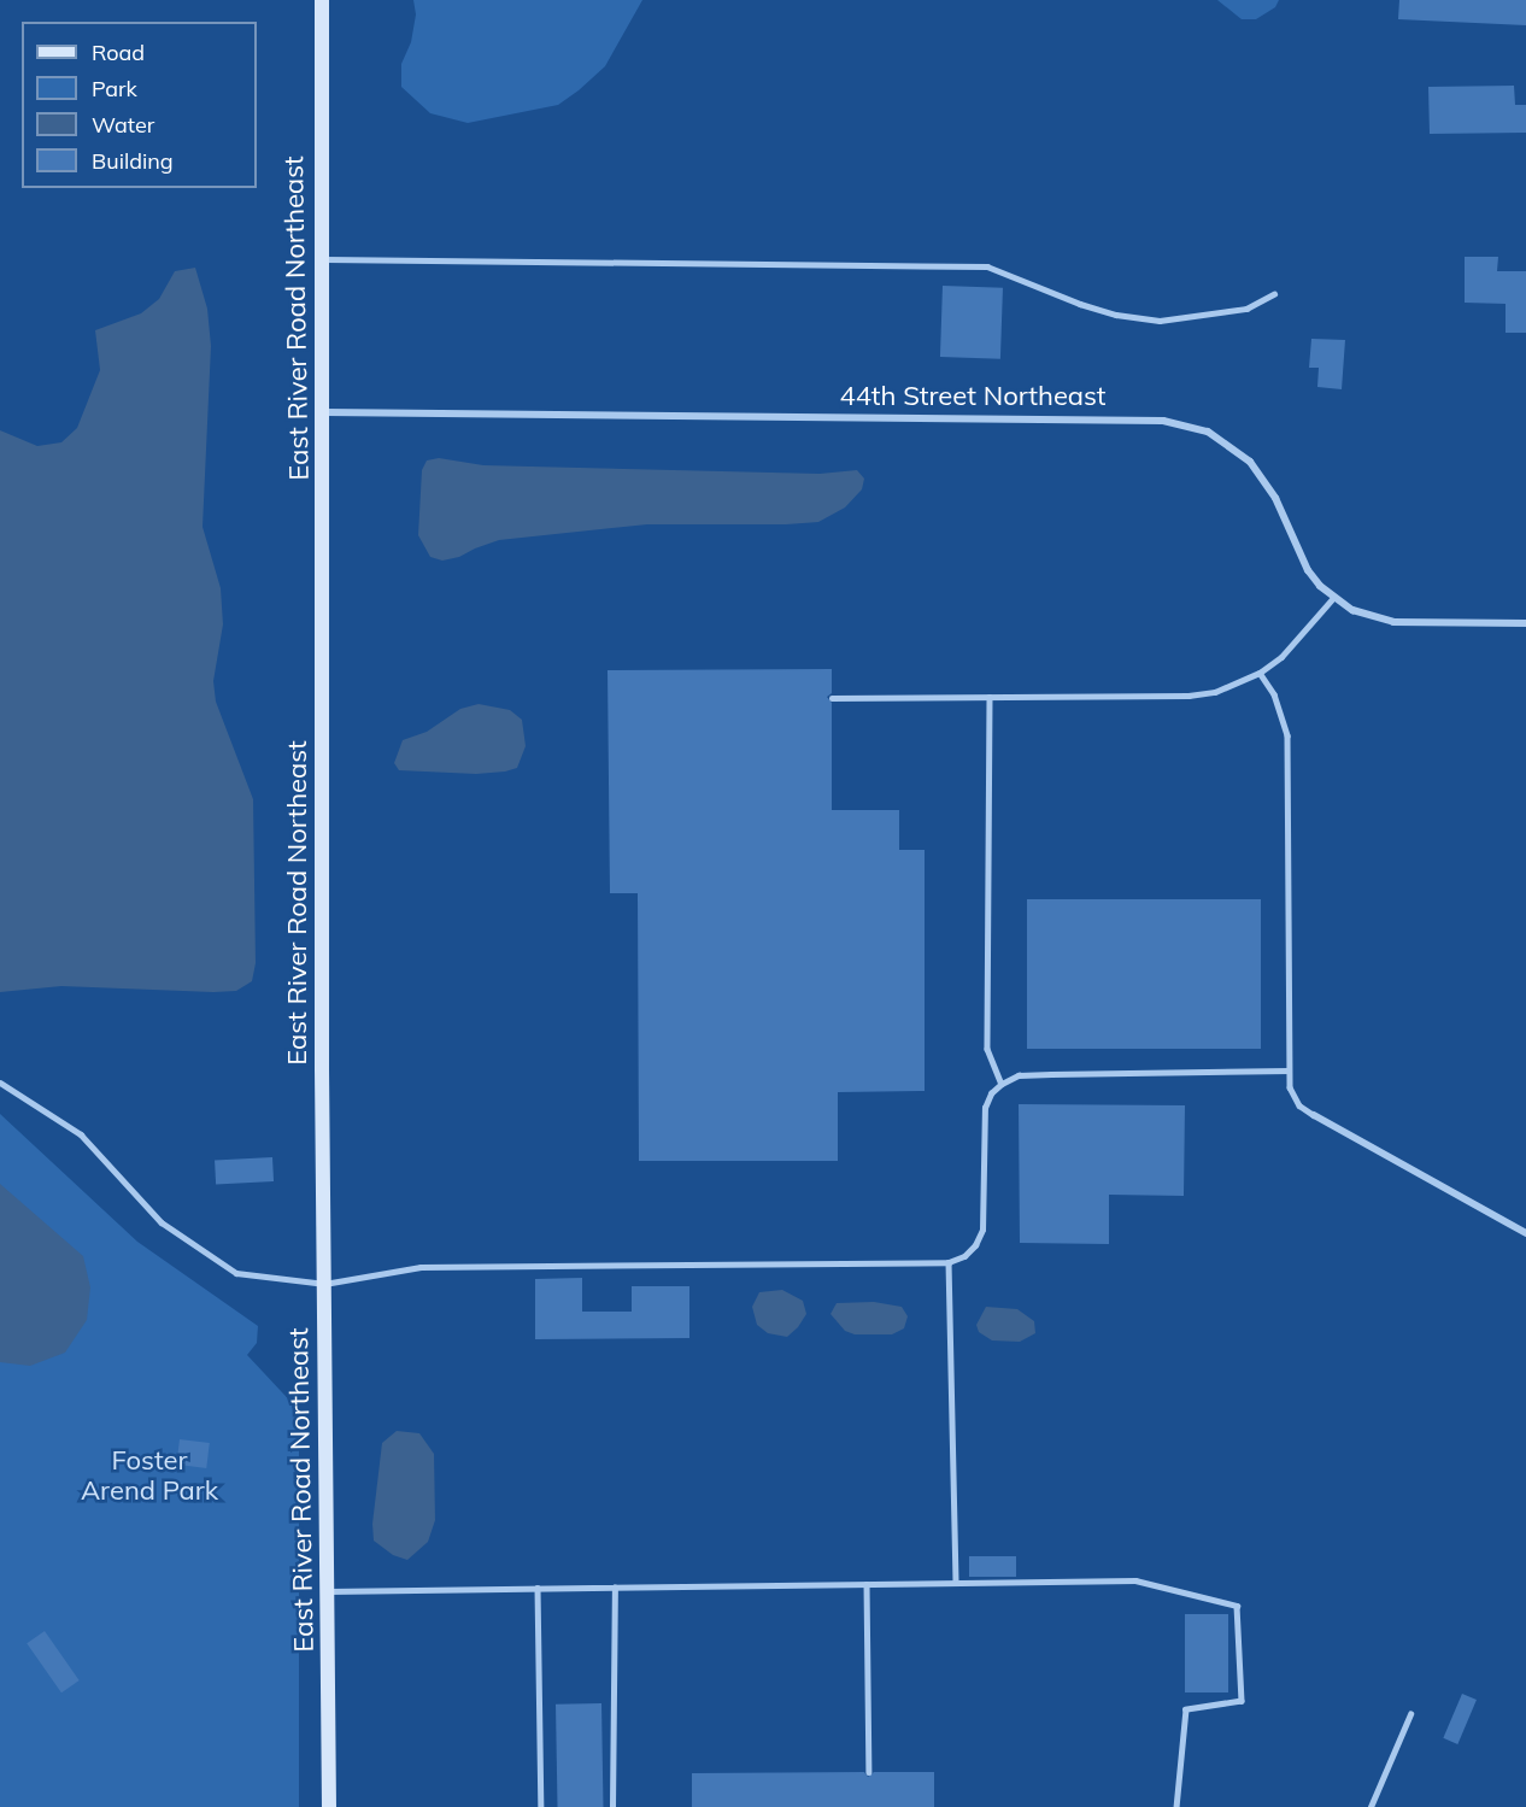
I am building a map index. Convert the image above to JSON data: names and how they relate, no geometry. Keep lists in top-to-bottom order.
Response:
{
  "streets": {
    "street": ["East River Road Northeast", "44th Street Northeast"]
  },
  "crossings": [
    ["East River Road Northeast", "44th Street Northeast"]
  ],
  "parks": ["Foster Arend Park"],
  "legend": [
    "Road",
    "Park",
    "Water",
    "Building"
  ]
}
